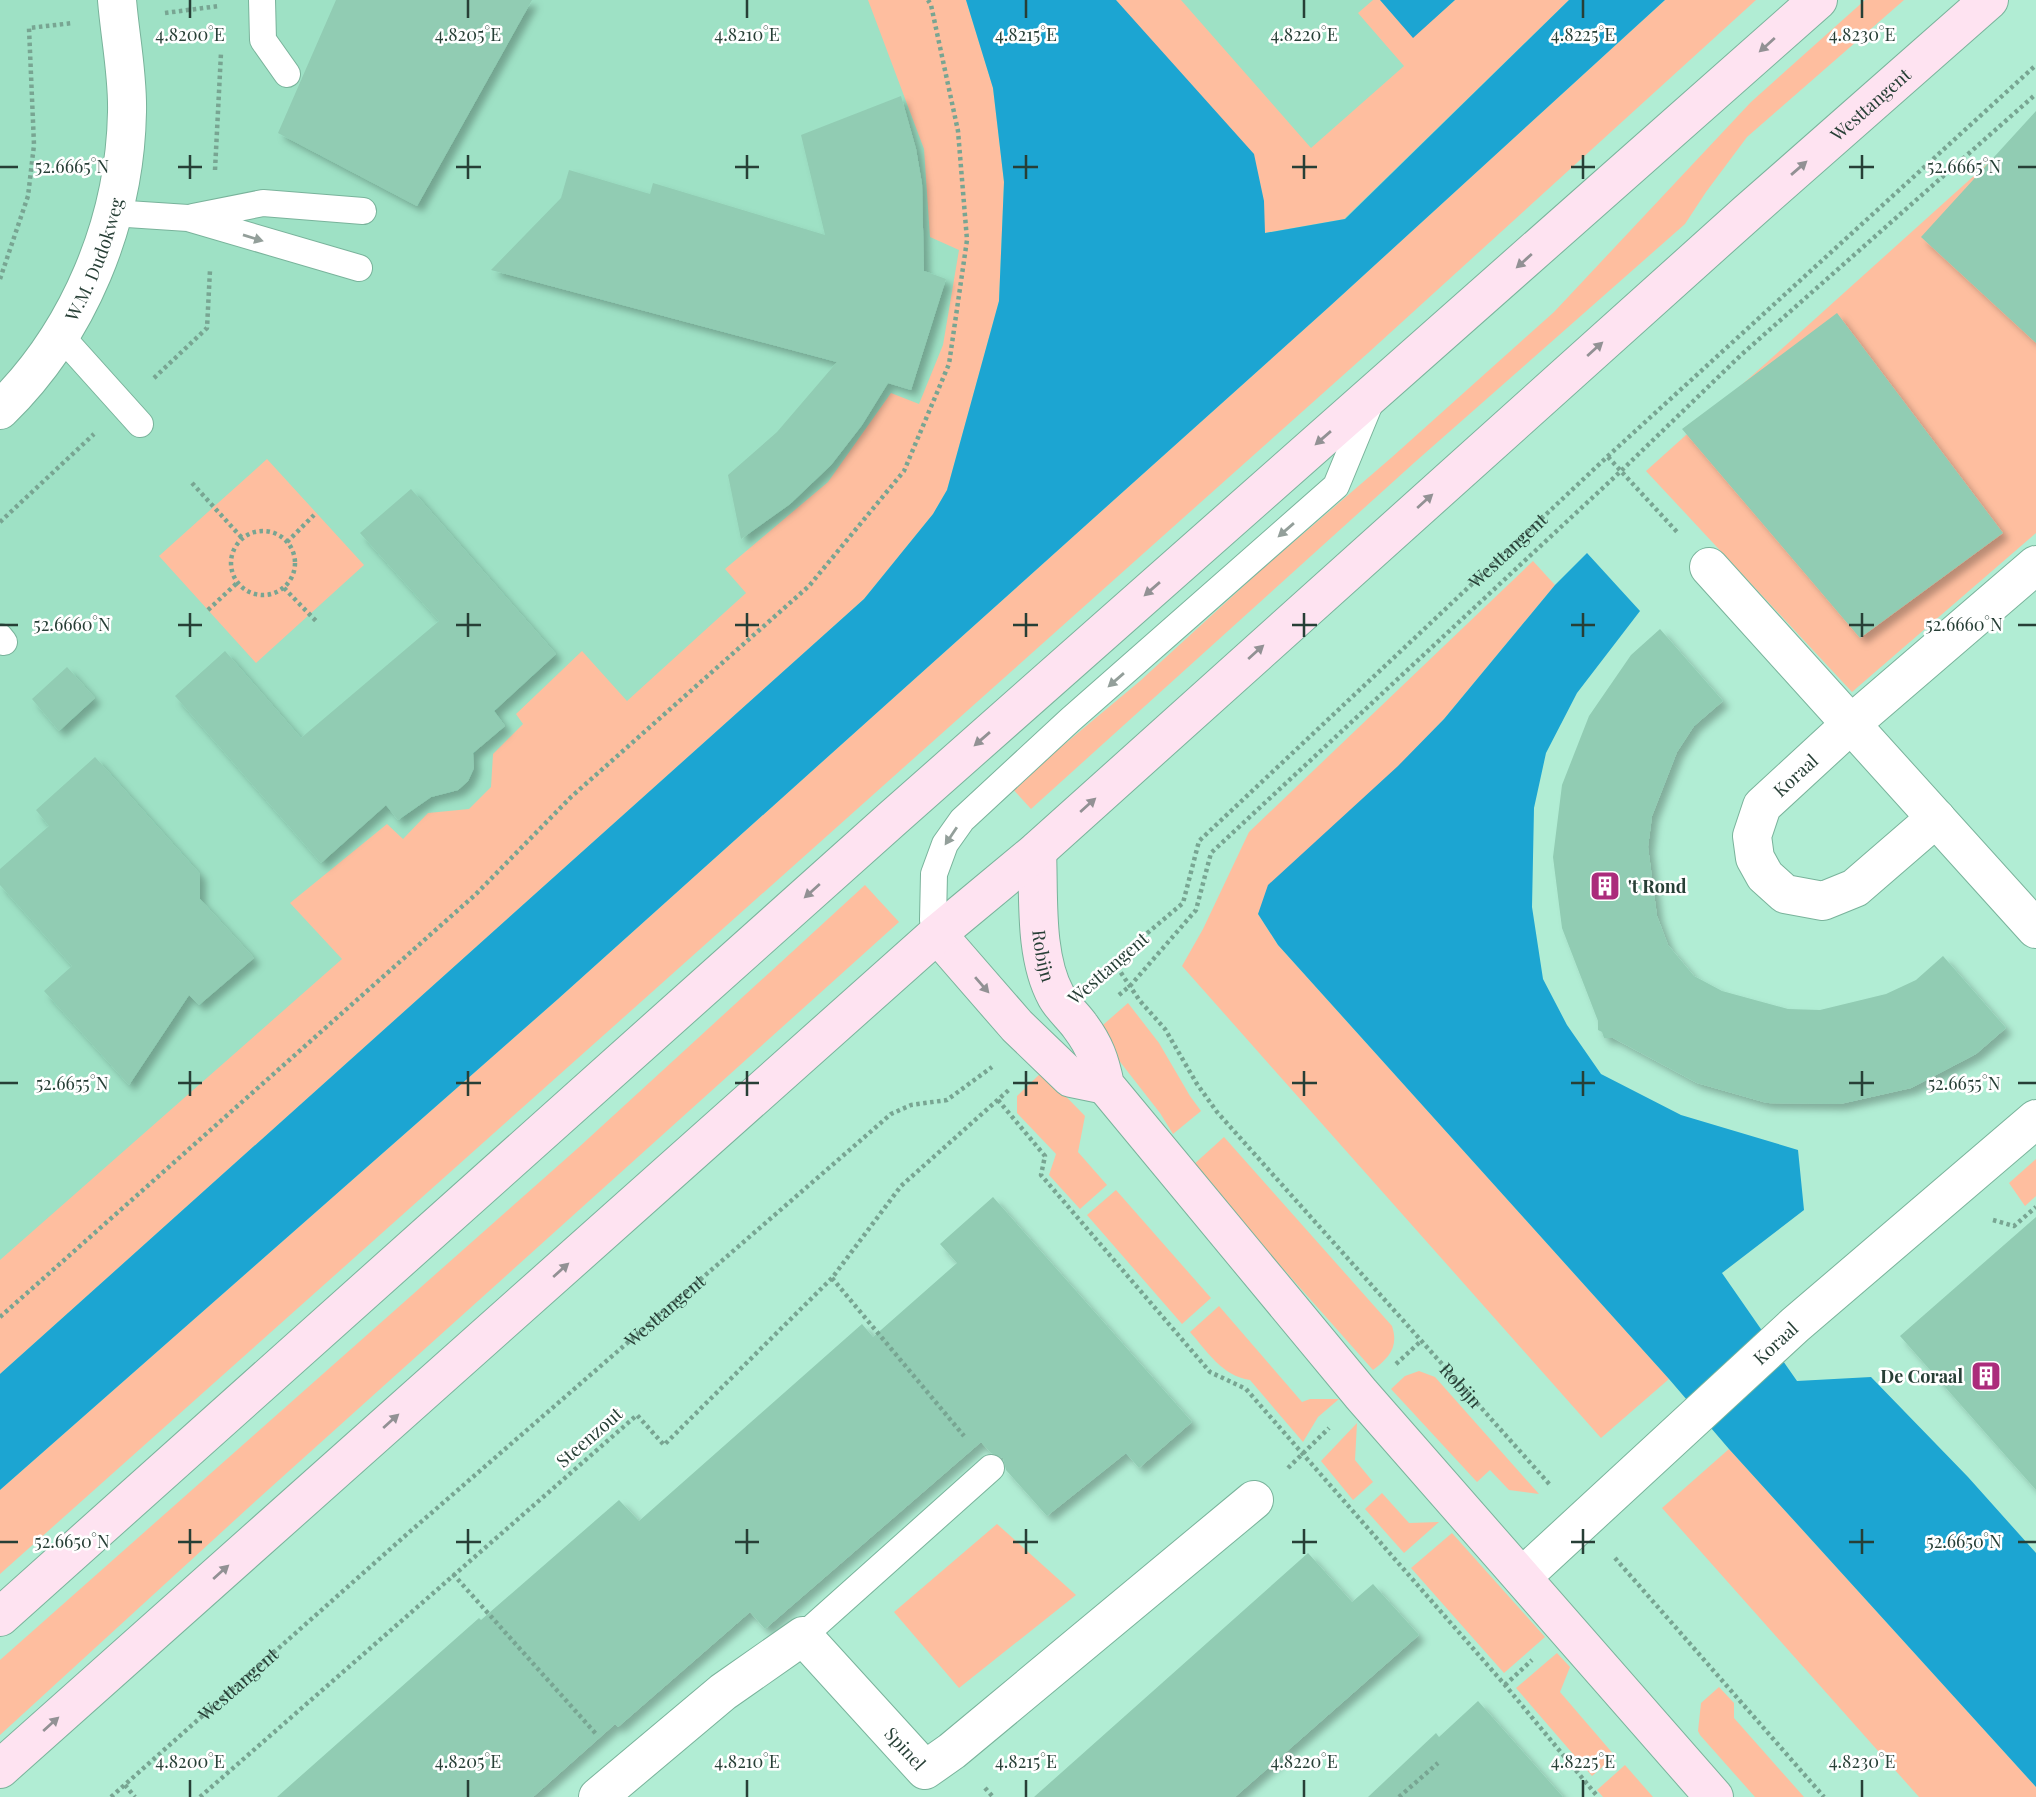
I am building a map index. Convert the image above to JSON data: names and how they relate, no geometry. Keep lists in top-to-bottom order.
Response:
{
  "streets": {
    "main road": ["Westtangent", "Robijn"],
    "street": ["W.M. Dudokweg", "Koraal", "Spinel"],
    "path": ["Steenzout"]
  },
  "crossings": [
    ["Westtangent", "Robijn"],
    ["Westtangent", "Steenzout"],
    ["Koraal", "Robijn"]
  ],
  "places": {
    "building": ["'t Rond", "De Coraal"]
  },
  "coordinates": [
    "4.8200°E",
    "4.8205°E",
    "4.8210°E",
    "4.8215°E",
    "4.8220°E",
    "4.8225°E",
    "4.8230°E",
    "52.6665°N",
    "52.6660°N",
    "52.6655°N",
    "52.6650°N"
  ]
}
